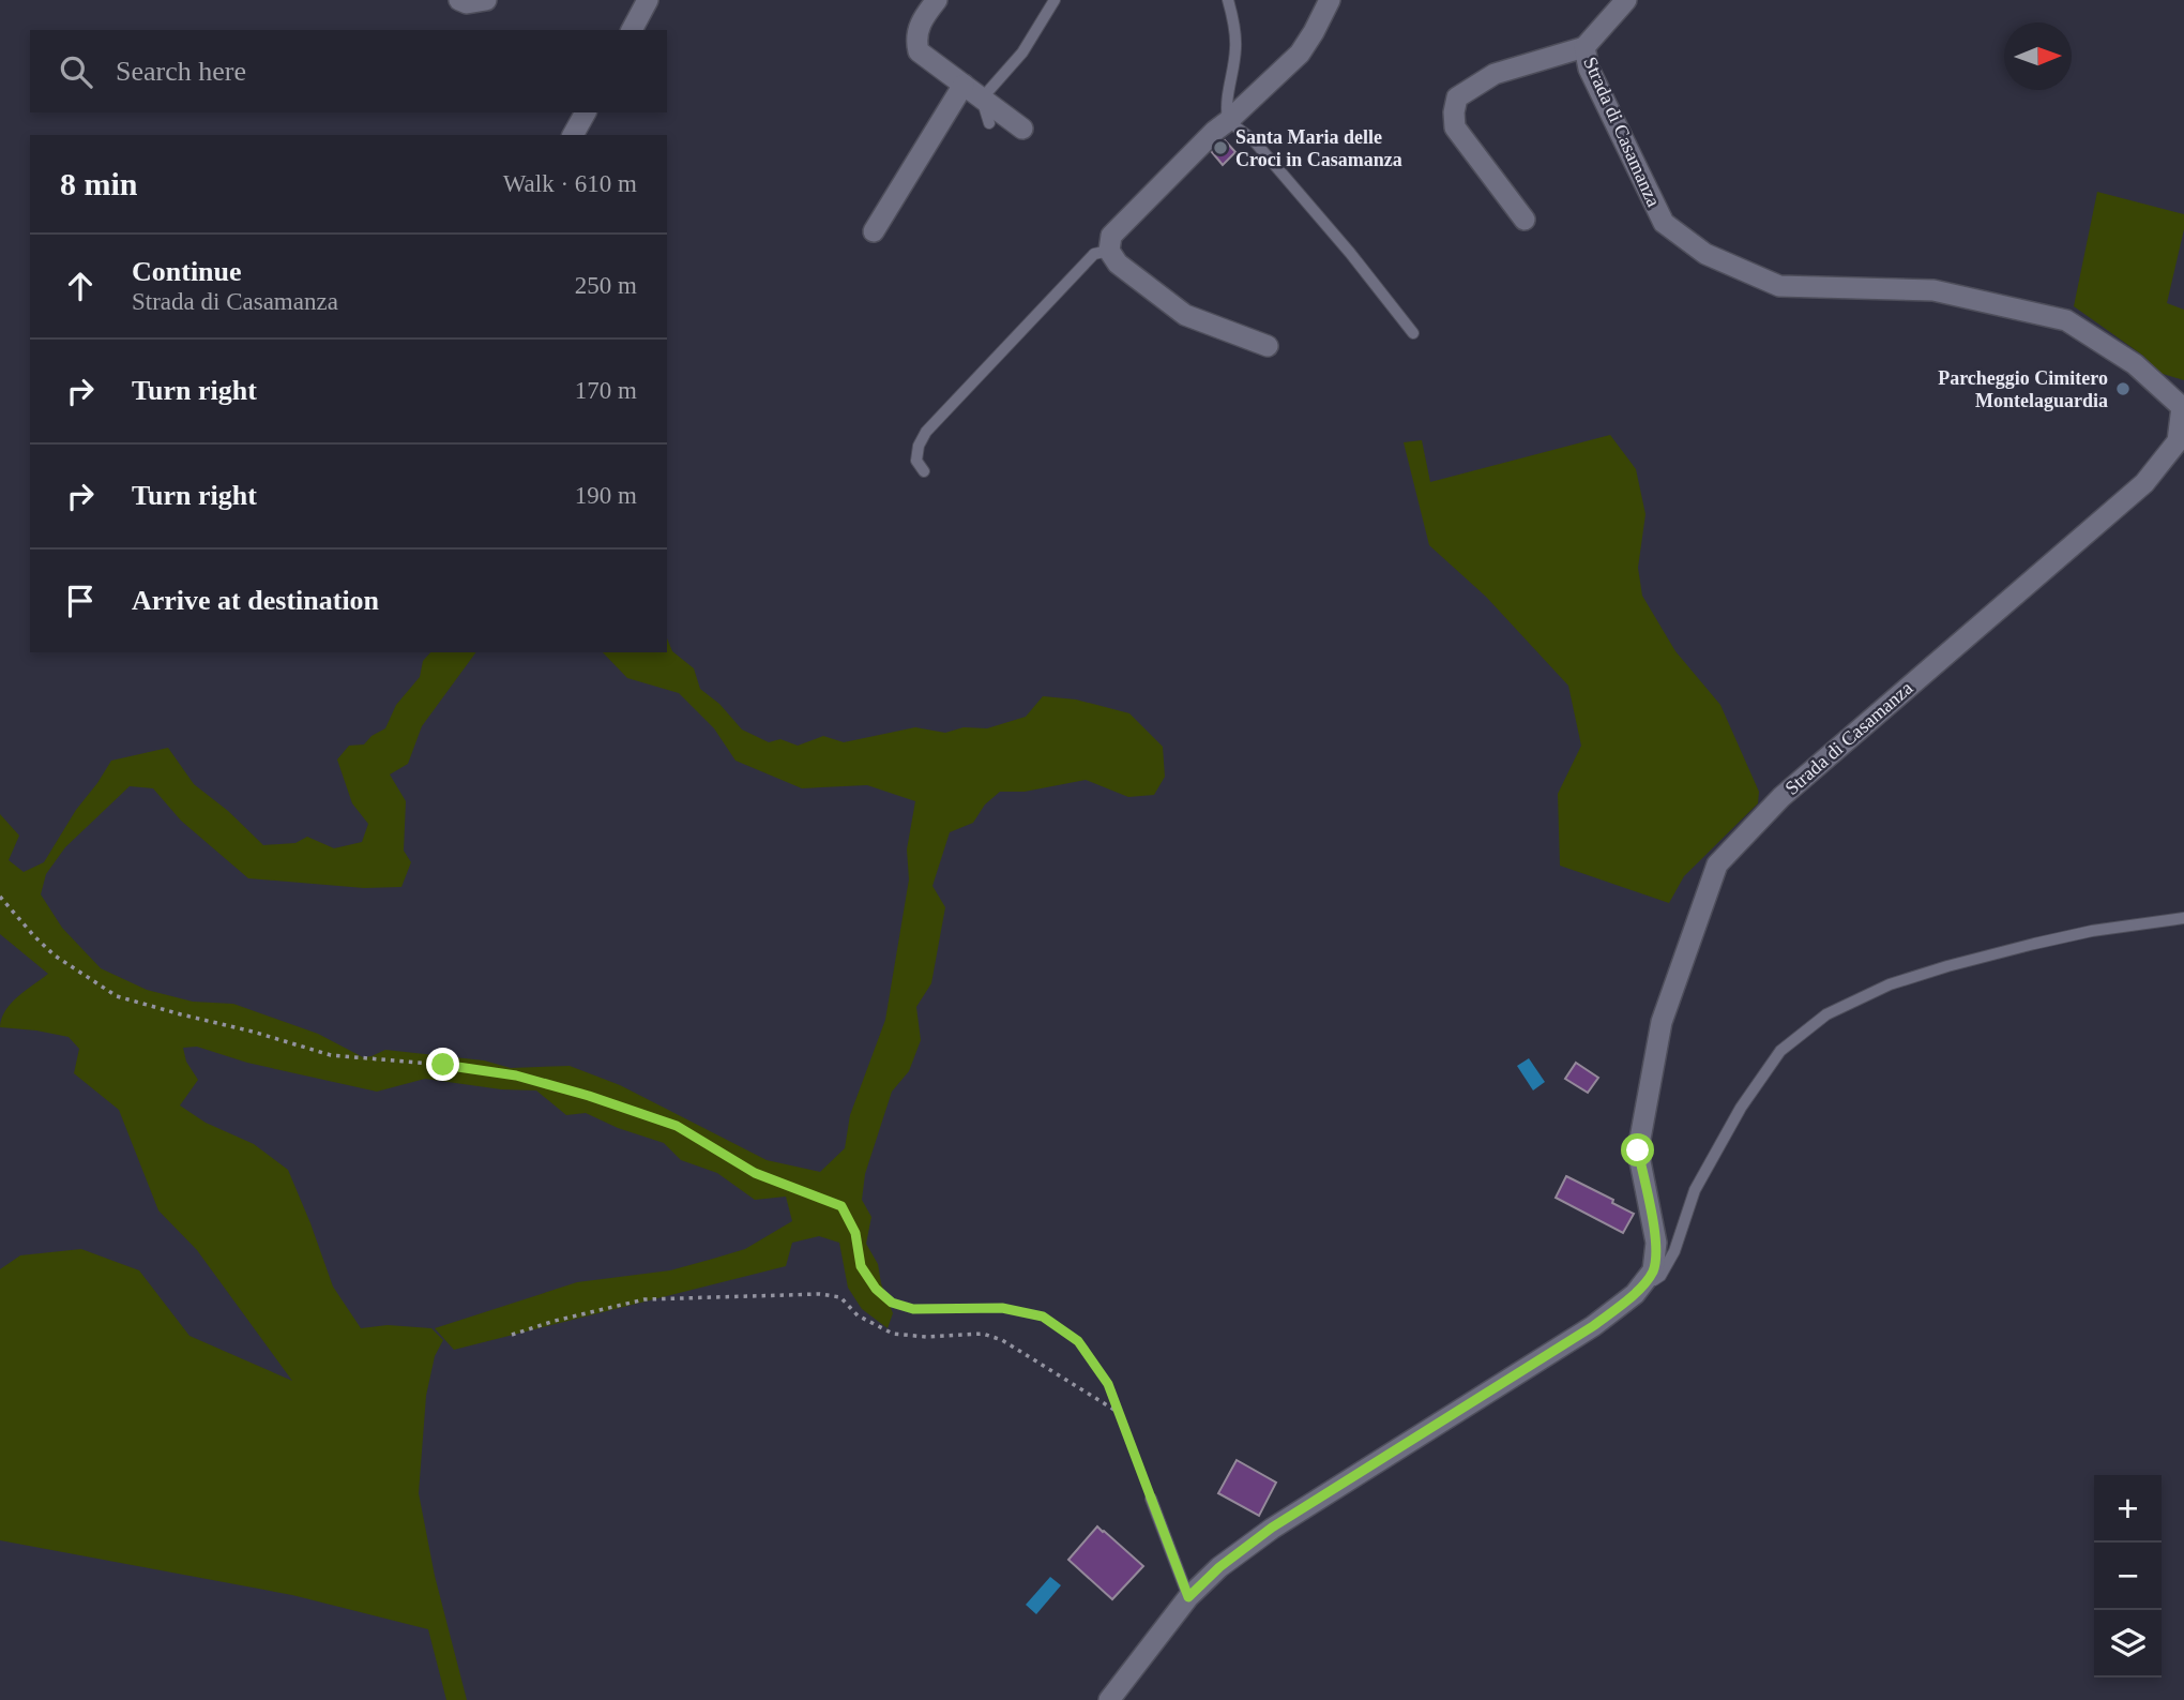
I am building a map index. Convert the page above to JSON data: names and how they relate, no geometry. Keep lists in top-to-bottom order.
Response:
{
  "streets": {
    "street": ["Strada di Casamanza"]
  },
  "places": ["Santa Maria delle Croci in Casamanza", "Parcheggio Cimitero Montelaguardia"],
  "north": "right",
  "page": {
    "search": "Search here",
    "heading": ["8 min", "Walk · 610 m"],
    "list": [
      ["Continue", "Strada di Casamanza", "250 m"],
      ["Turn right", "170 m"],
      ["Turn right", "190 m"],
      "Arrive at destination"
    ],
    "map_buttons": ["+", "−"]
  }
}
